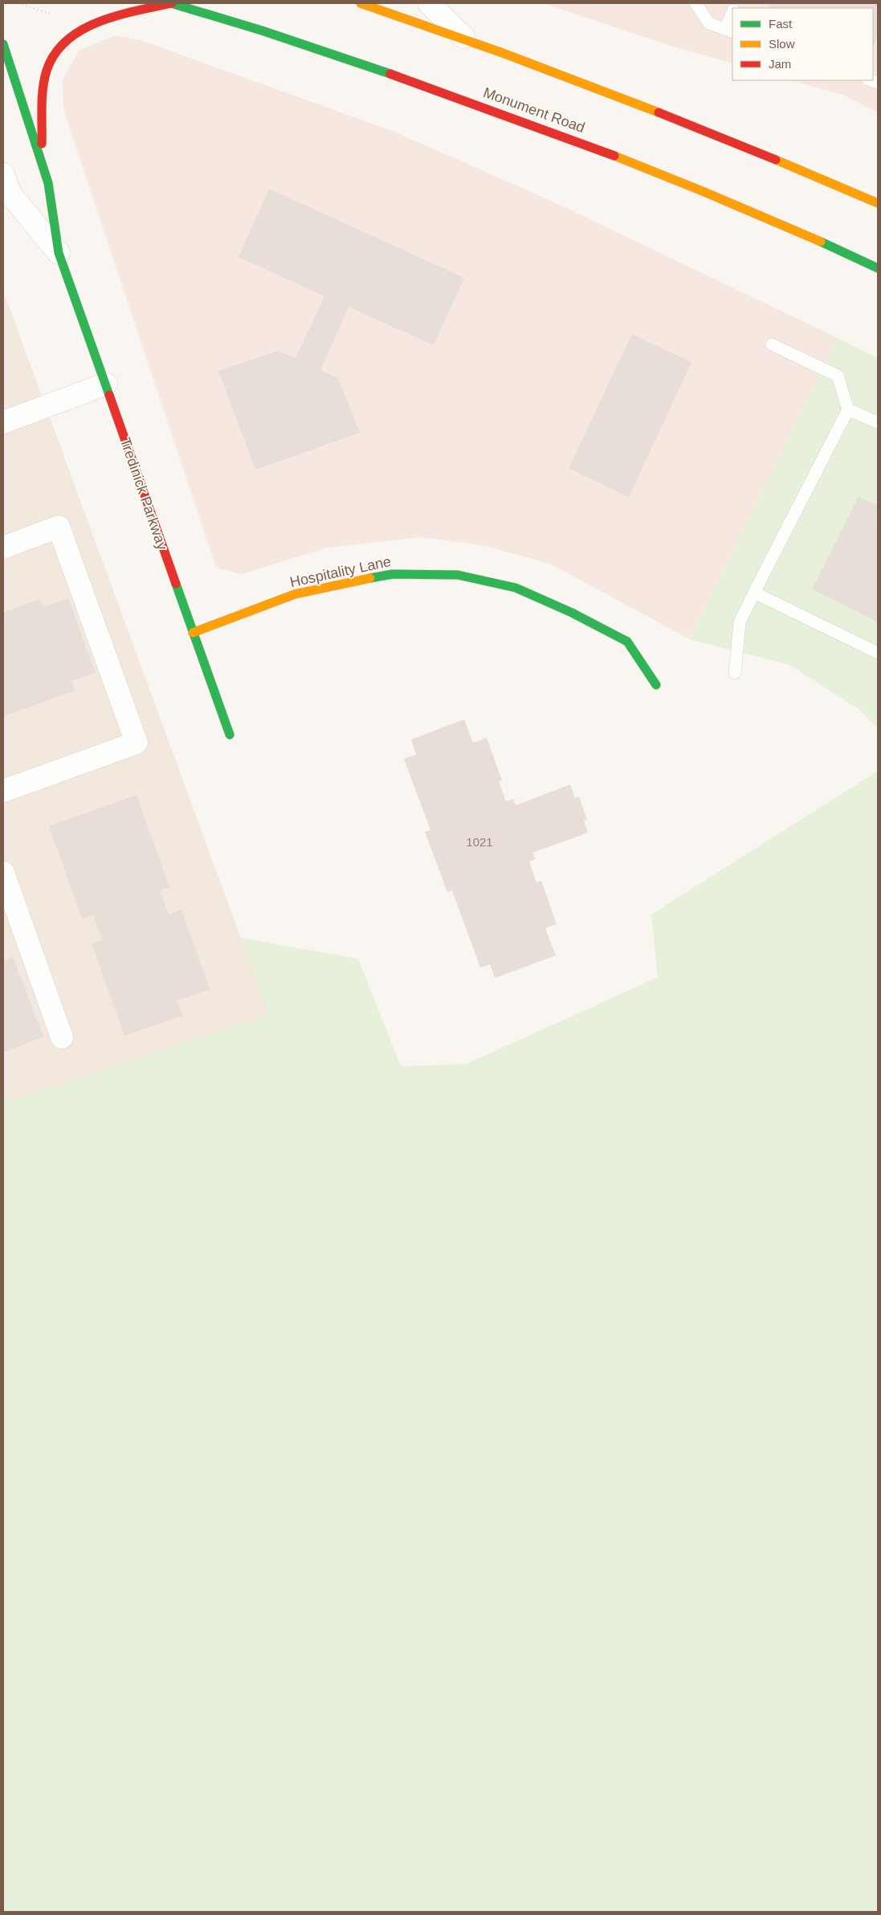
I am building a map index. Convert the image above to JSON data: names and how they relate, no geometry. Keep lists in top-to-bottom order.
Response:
{
  "streets": {
    "main road": ["Monument Road", "Tredinick Parkway", "Hospitality Lane"]
  },
  "crossings": [
    ["Tredinick Parkway", "Hospitality Lane"]
  ],
  "house_numbers": ["1021"],
  "legend": ["Fast", "Slow", "Jam"]
}
